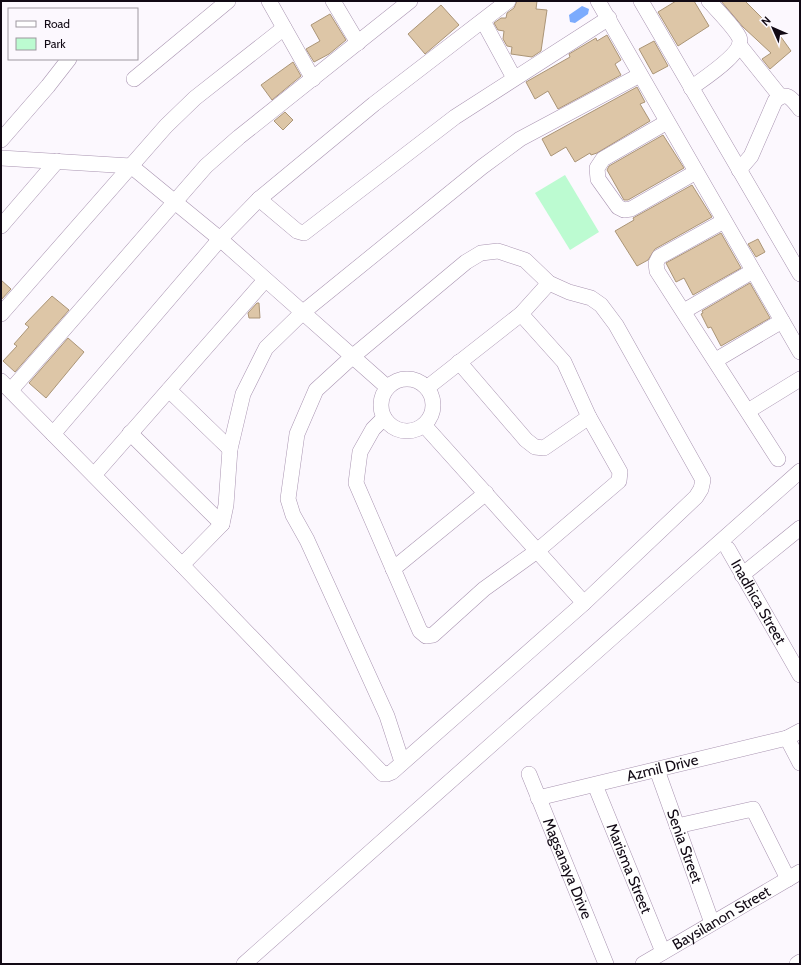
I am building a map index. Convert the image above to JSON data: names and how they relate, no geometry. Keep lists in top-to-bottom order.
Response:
{
  "streets": {
    "street": [
      "Inadhica Street",
      "Azmil Drive",
      "Senia Street",
      "Magsanaya Drive",
      "Marisma Street",
      "Baysilanon Street"
    ]
  },
  "crossings": [
    ["Azmil Drive", "Senia Street"],
    ["Azmil Drive", "Magsanaya Drive"],
    ["Azmil Drive", "Marisma Street"],
    ["Senia Street", "Baysilanon Street"],
    ["Marisma Street", "Baysilanon Street"]
  ],
  "legend": ["Road", "Park"],
  "north": "top left"
}
